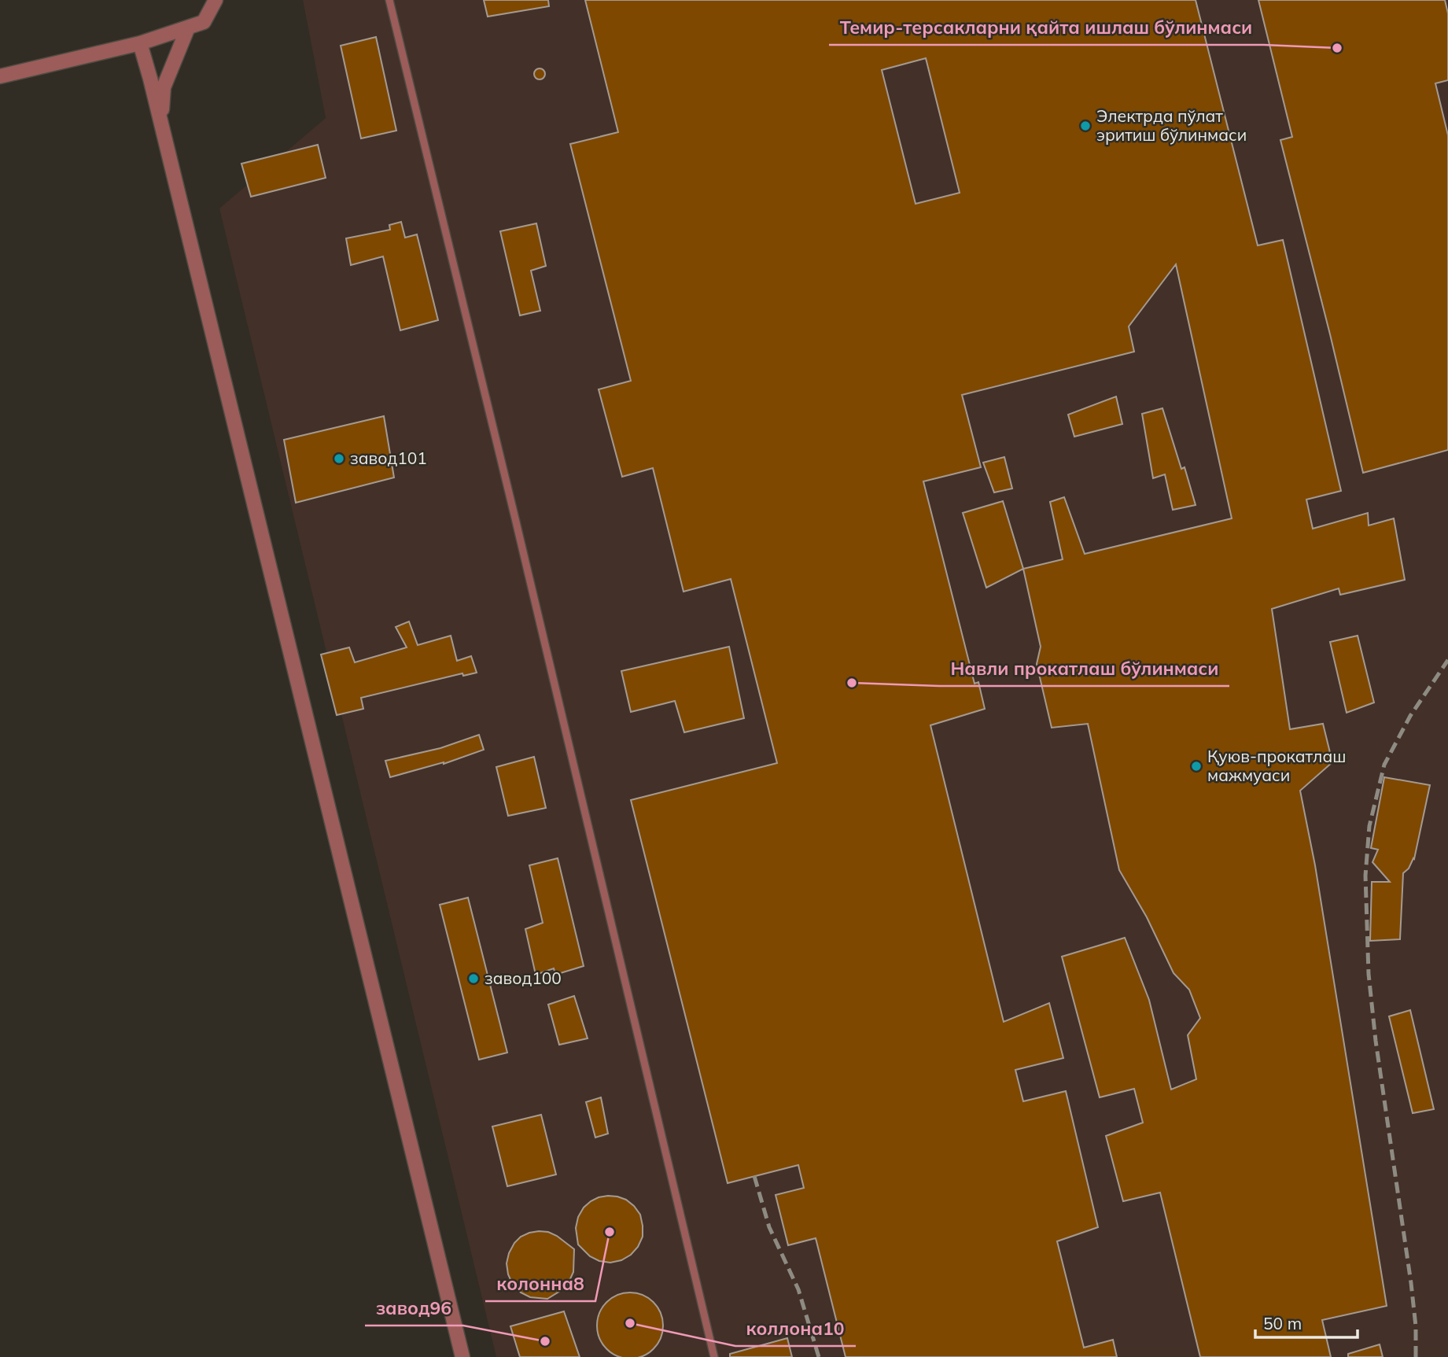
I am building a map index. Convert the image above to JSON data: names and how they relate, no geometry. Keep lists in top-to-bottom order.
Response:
{
  "places": [
    "Темир-терсакларни қайта ишлаш бўлинмаси",
    "Электрда пўлат эритиш бўлинмаси",
    "завод101",
    "Навли прокатлаш бўлинмаси",
    "Қуюв-прокатлаш мажмуаси",
    "завод100",
    "колонна8",
    "коллона10",
    "завод96"
  ],
  "scale_bar": "50 m"
}
